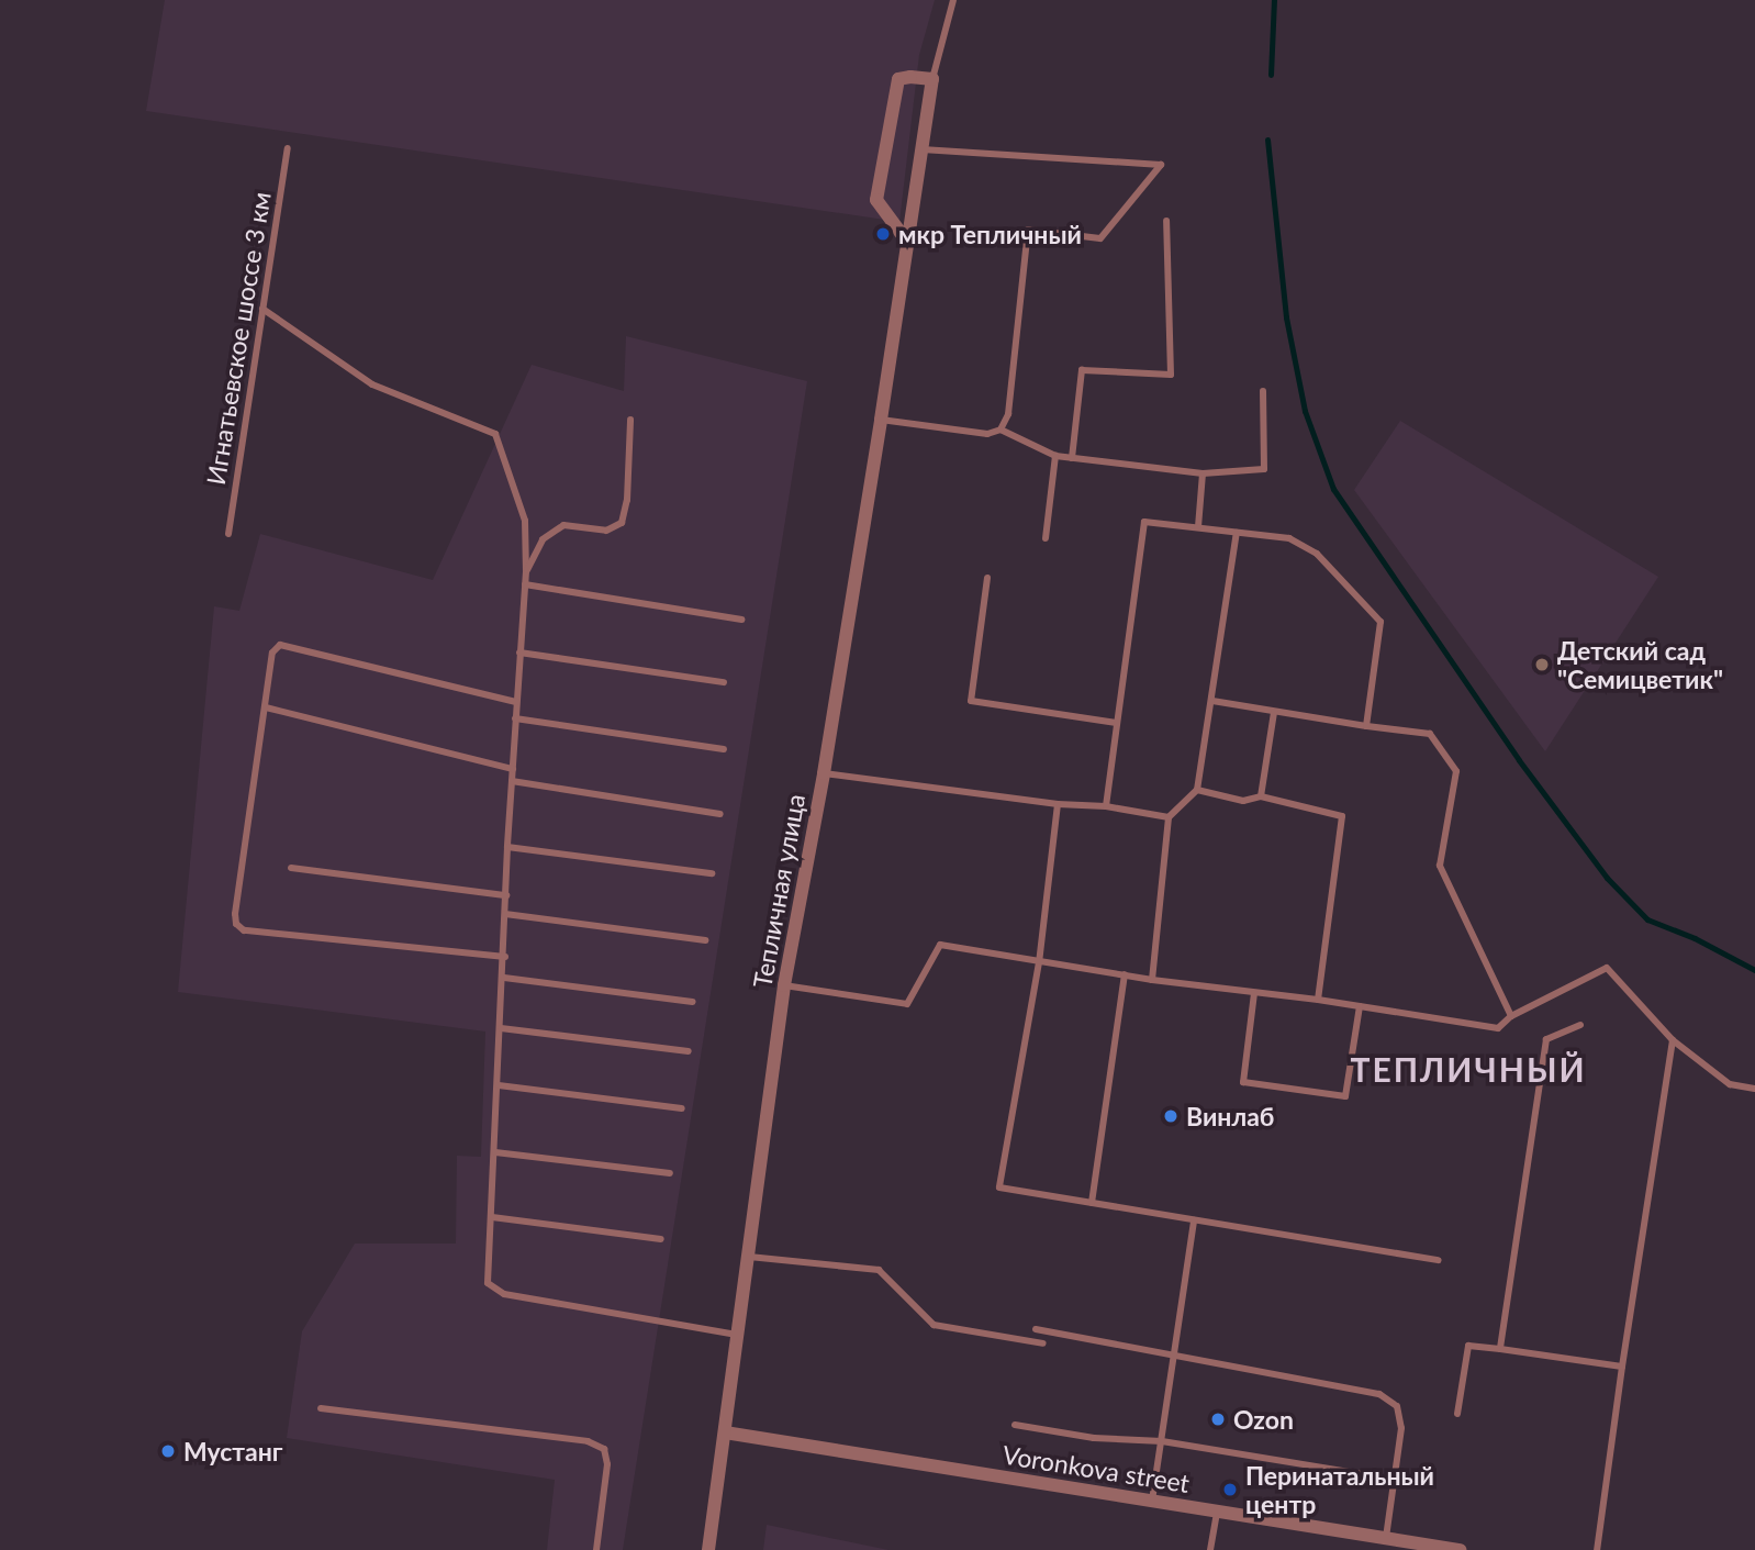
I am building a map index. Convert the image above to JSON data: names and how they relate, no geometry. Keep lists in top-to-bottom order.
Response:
{
  "streets": {
    "street": ["Тепличная улица", "Voronkova street"],
    "lane": ["Игнатьевское шоссе 3 км"]
  },
  "crossings": [
    ["Тепличная улица", "Voronkova street"]
  ],
  "districts": ["ТЕПЛИЧНЫЙ"],
  "places": [
    "мкр Тепличный",
    "Детский сад \"Семицветик\"",
    "Винлаб",
    "Ozon",
    "Мустанг",
    "Перинатальный центр"
  ]
}
